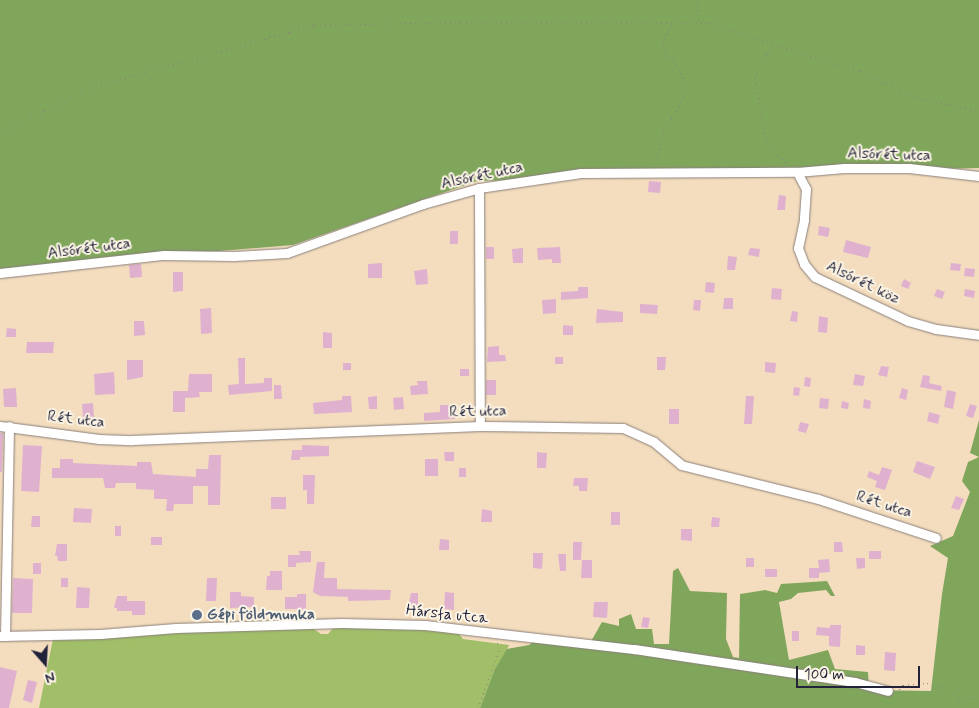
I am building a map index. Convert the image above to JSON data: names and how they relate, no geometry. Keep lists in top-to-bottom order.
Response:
{
  "streets": {
    "street": [
      "Alsórét utca",
      "Alsórét köz",
      "Rét utca",
      "Hársfa utca"
    ]
  },
  "crossings": [
    ["Alsórét utca", "Alsórét köz"]
  ],
  "places": ["Gépi földmunka"],
  "scale_bar": "100 m",
  "north": "bottom"
}
